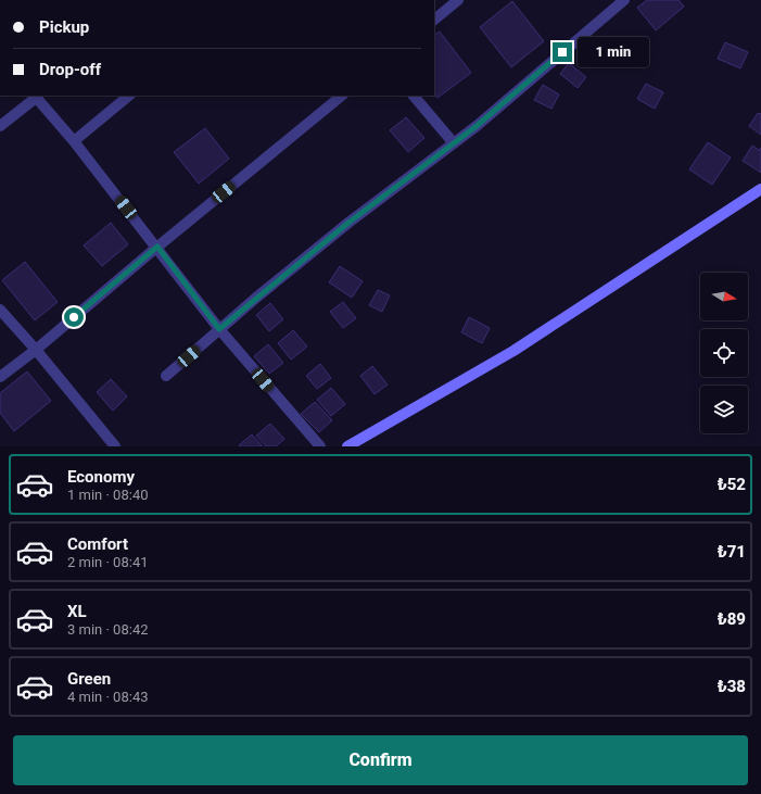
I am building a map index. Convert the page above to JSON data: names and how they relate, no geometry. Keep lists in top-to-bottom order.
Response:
{
  "north": "right",
  "page": {
    "banner": ["Pickup", "Drop-off"],
    "bubble": "1 min",
    "list": [
      {
        "name": "Economy",
        "note": "1 min · 08:40",
        "value": "₺52"
      },
      {
        "name": "Comfort",
        "note": "2 min · 08:41",
        "value": "₺71"
      },
      {
        "name": "XL",
        "note": "3 min · 08:42",
        "value": "₺89"
      },
      {
        "name": "Green",
        "note": "4 min · 08:43",
        "value": "₺38"
      }
    ],
    "buttons": "Confirm"
  }
}
